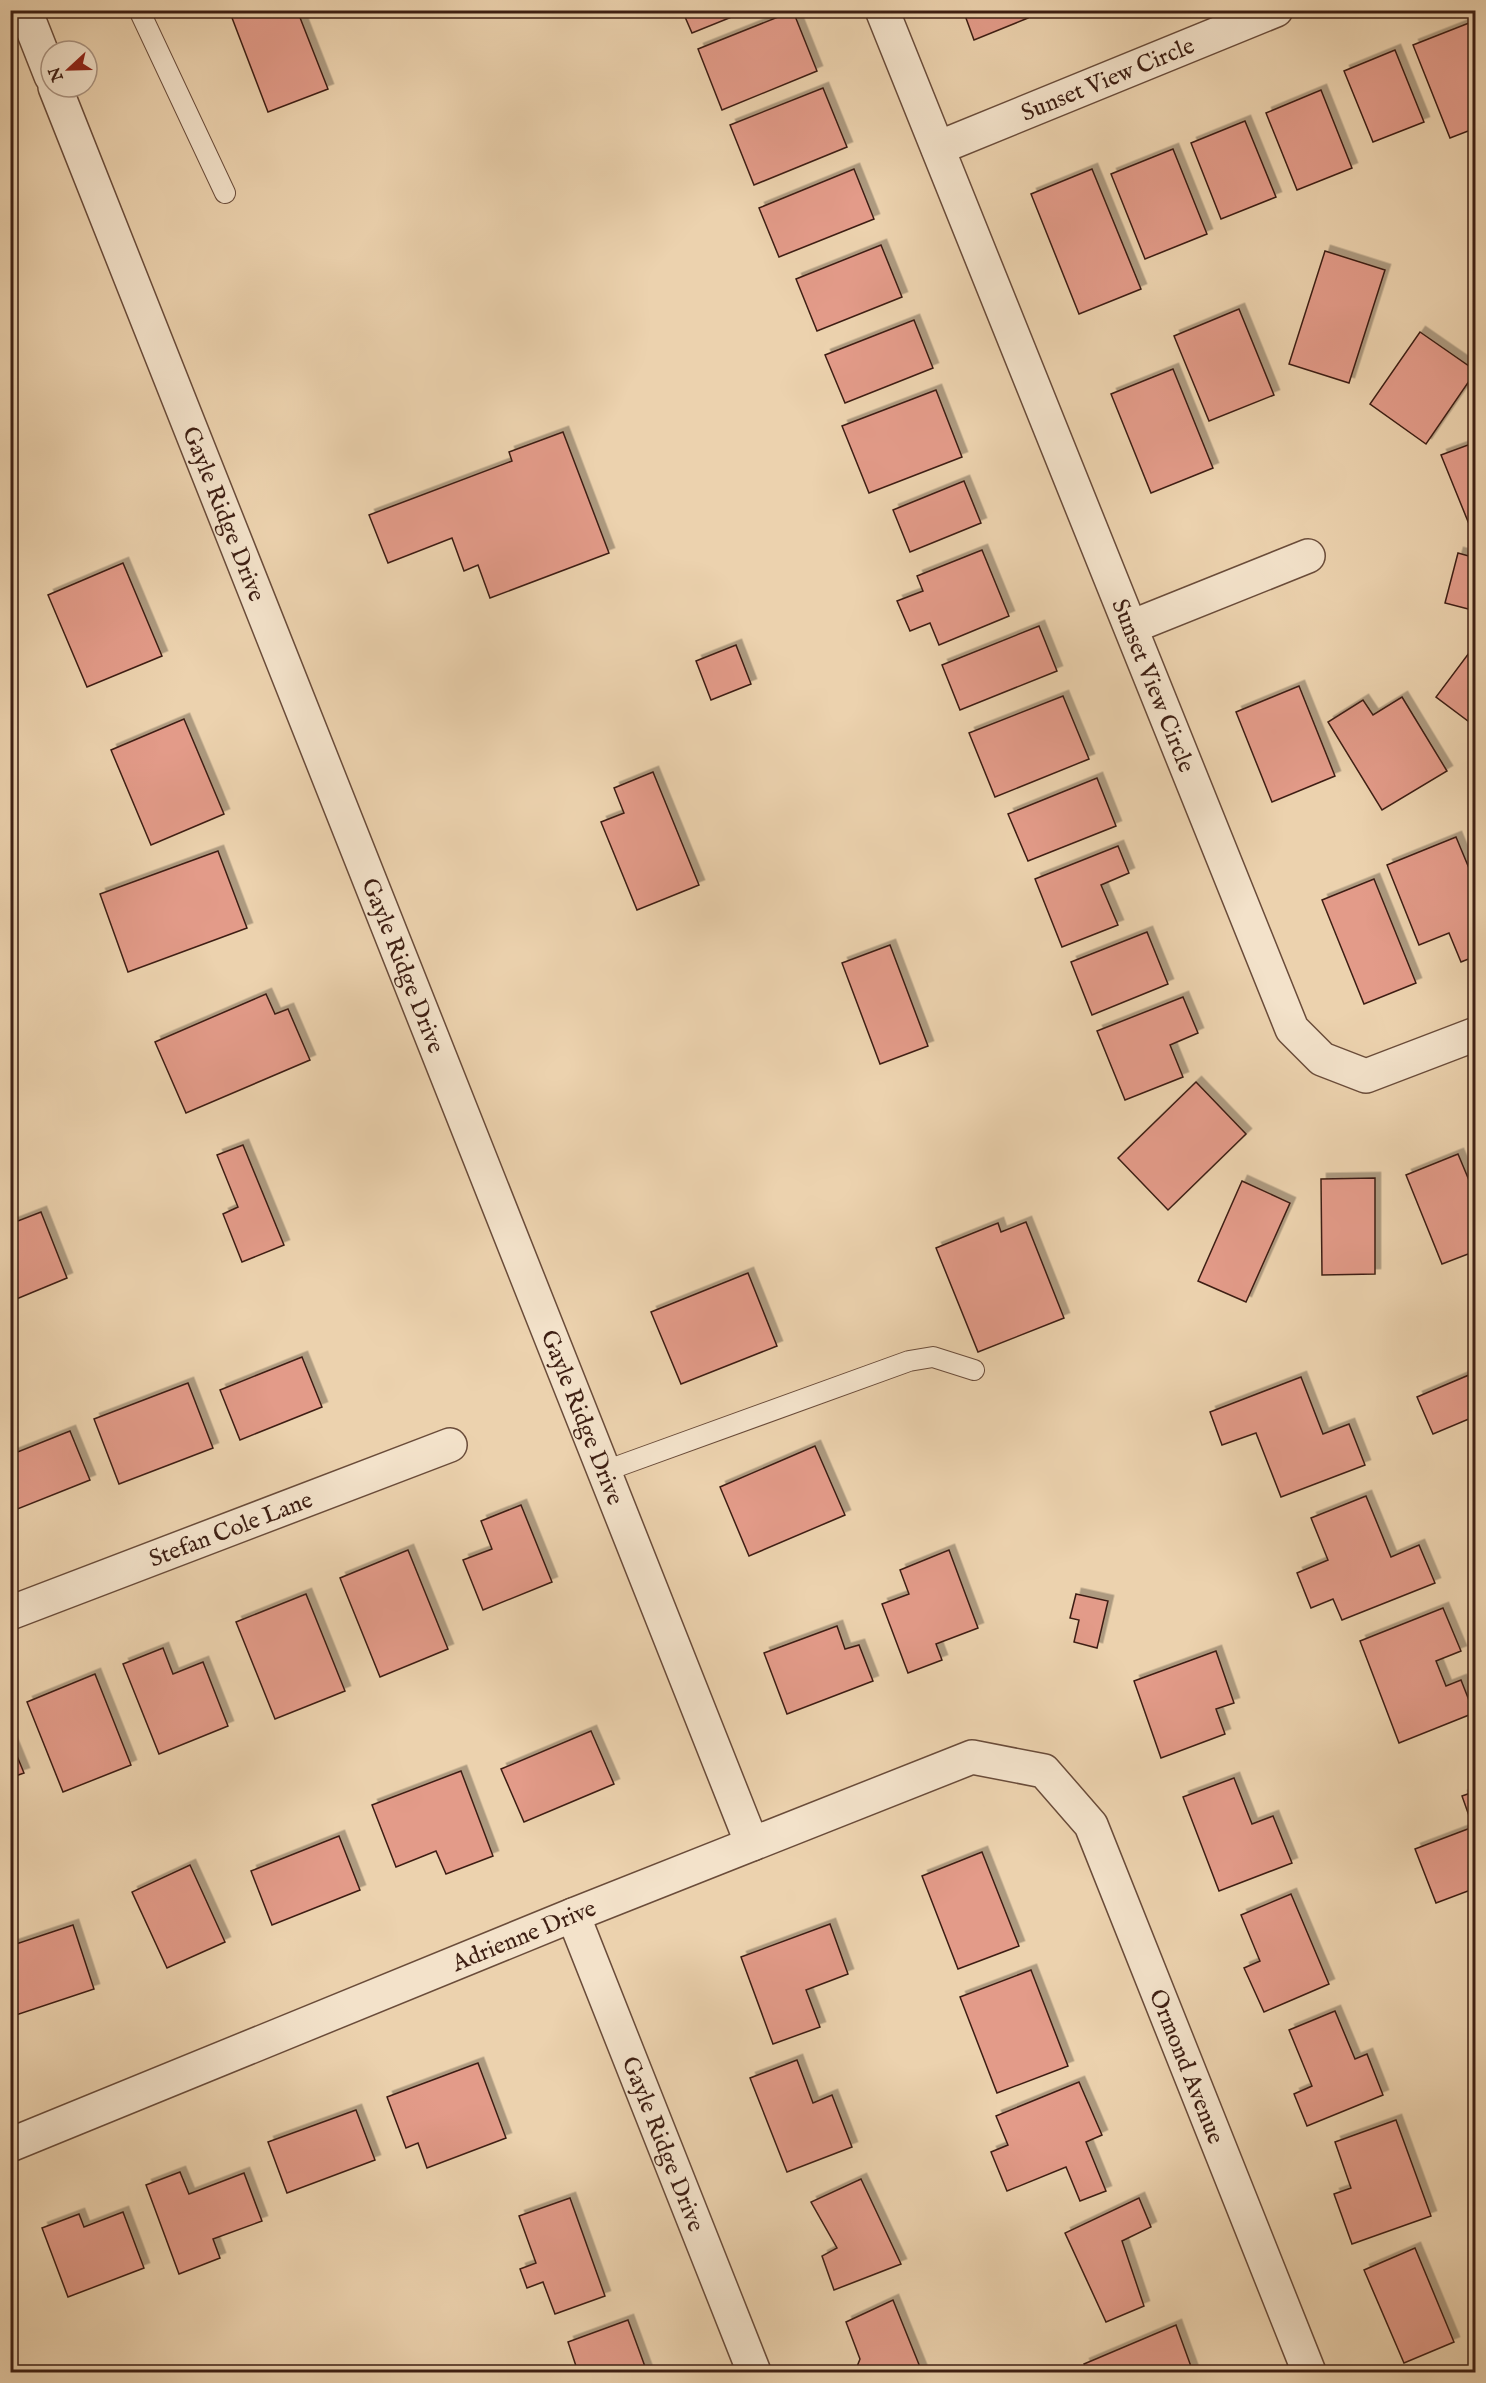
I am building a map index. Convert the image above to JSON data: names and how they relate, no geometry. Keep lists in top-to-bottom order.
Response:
{
  "streets": {
    "street": [
      "Sunset View Circle",
      "Gayle Ridge Drive",
      "Stefan Cole Lane",
      "Adrienne Drive",
      "Ormond Avenue"
    ]
  },
  "crossings": [
    ["Gayle Ridge Drive", "Adrienne Drive"],
    ["Adrienne Drive", "Ormond Avenue"]
  ],
  "north": "left"
}
